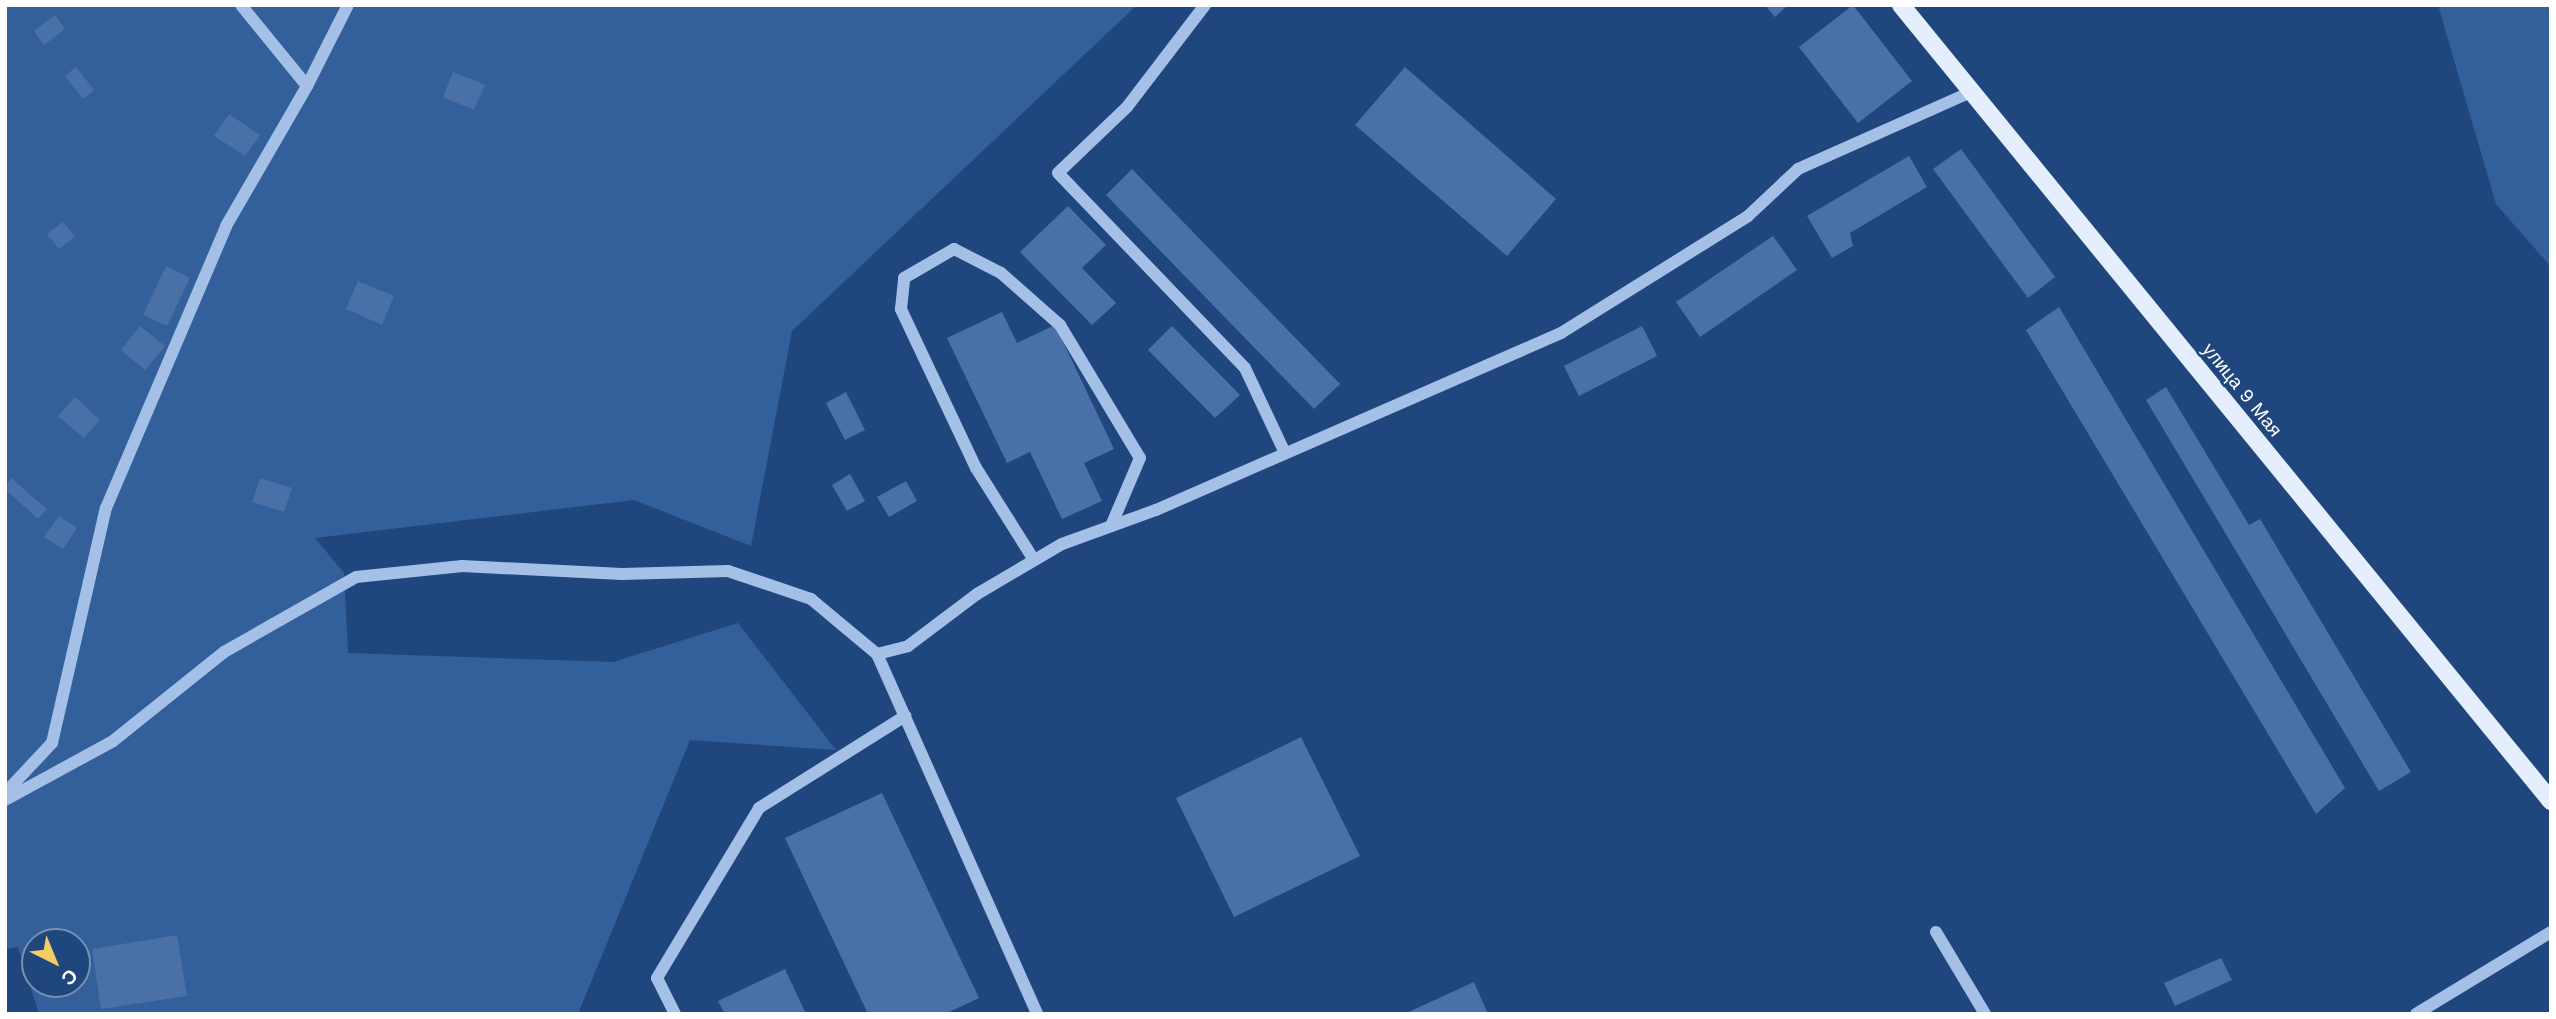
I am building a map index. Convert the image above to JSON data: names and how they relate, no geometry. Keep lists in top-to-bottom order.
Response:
{
  "streets": {
    "main road": ["улица 9 Мая"]
  },
  "north": "bottom right"
}
